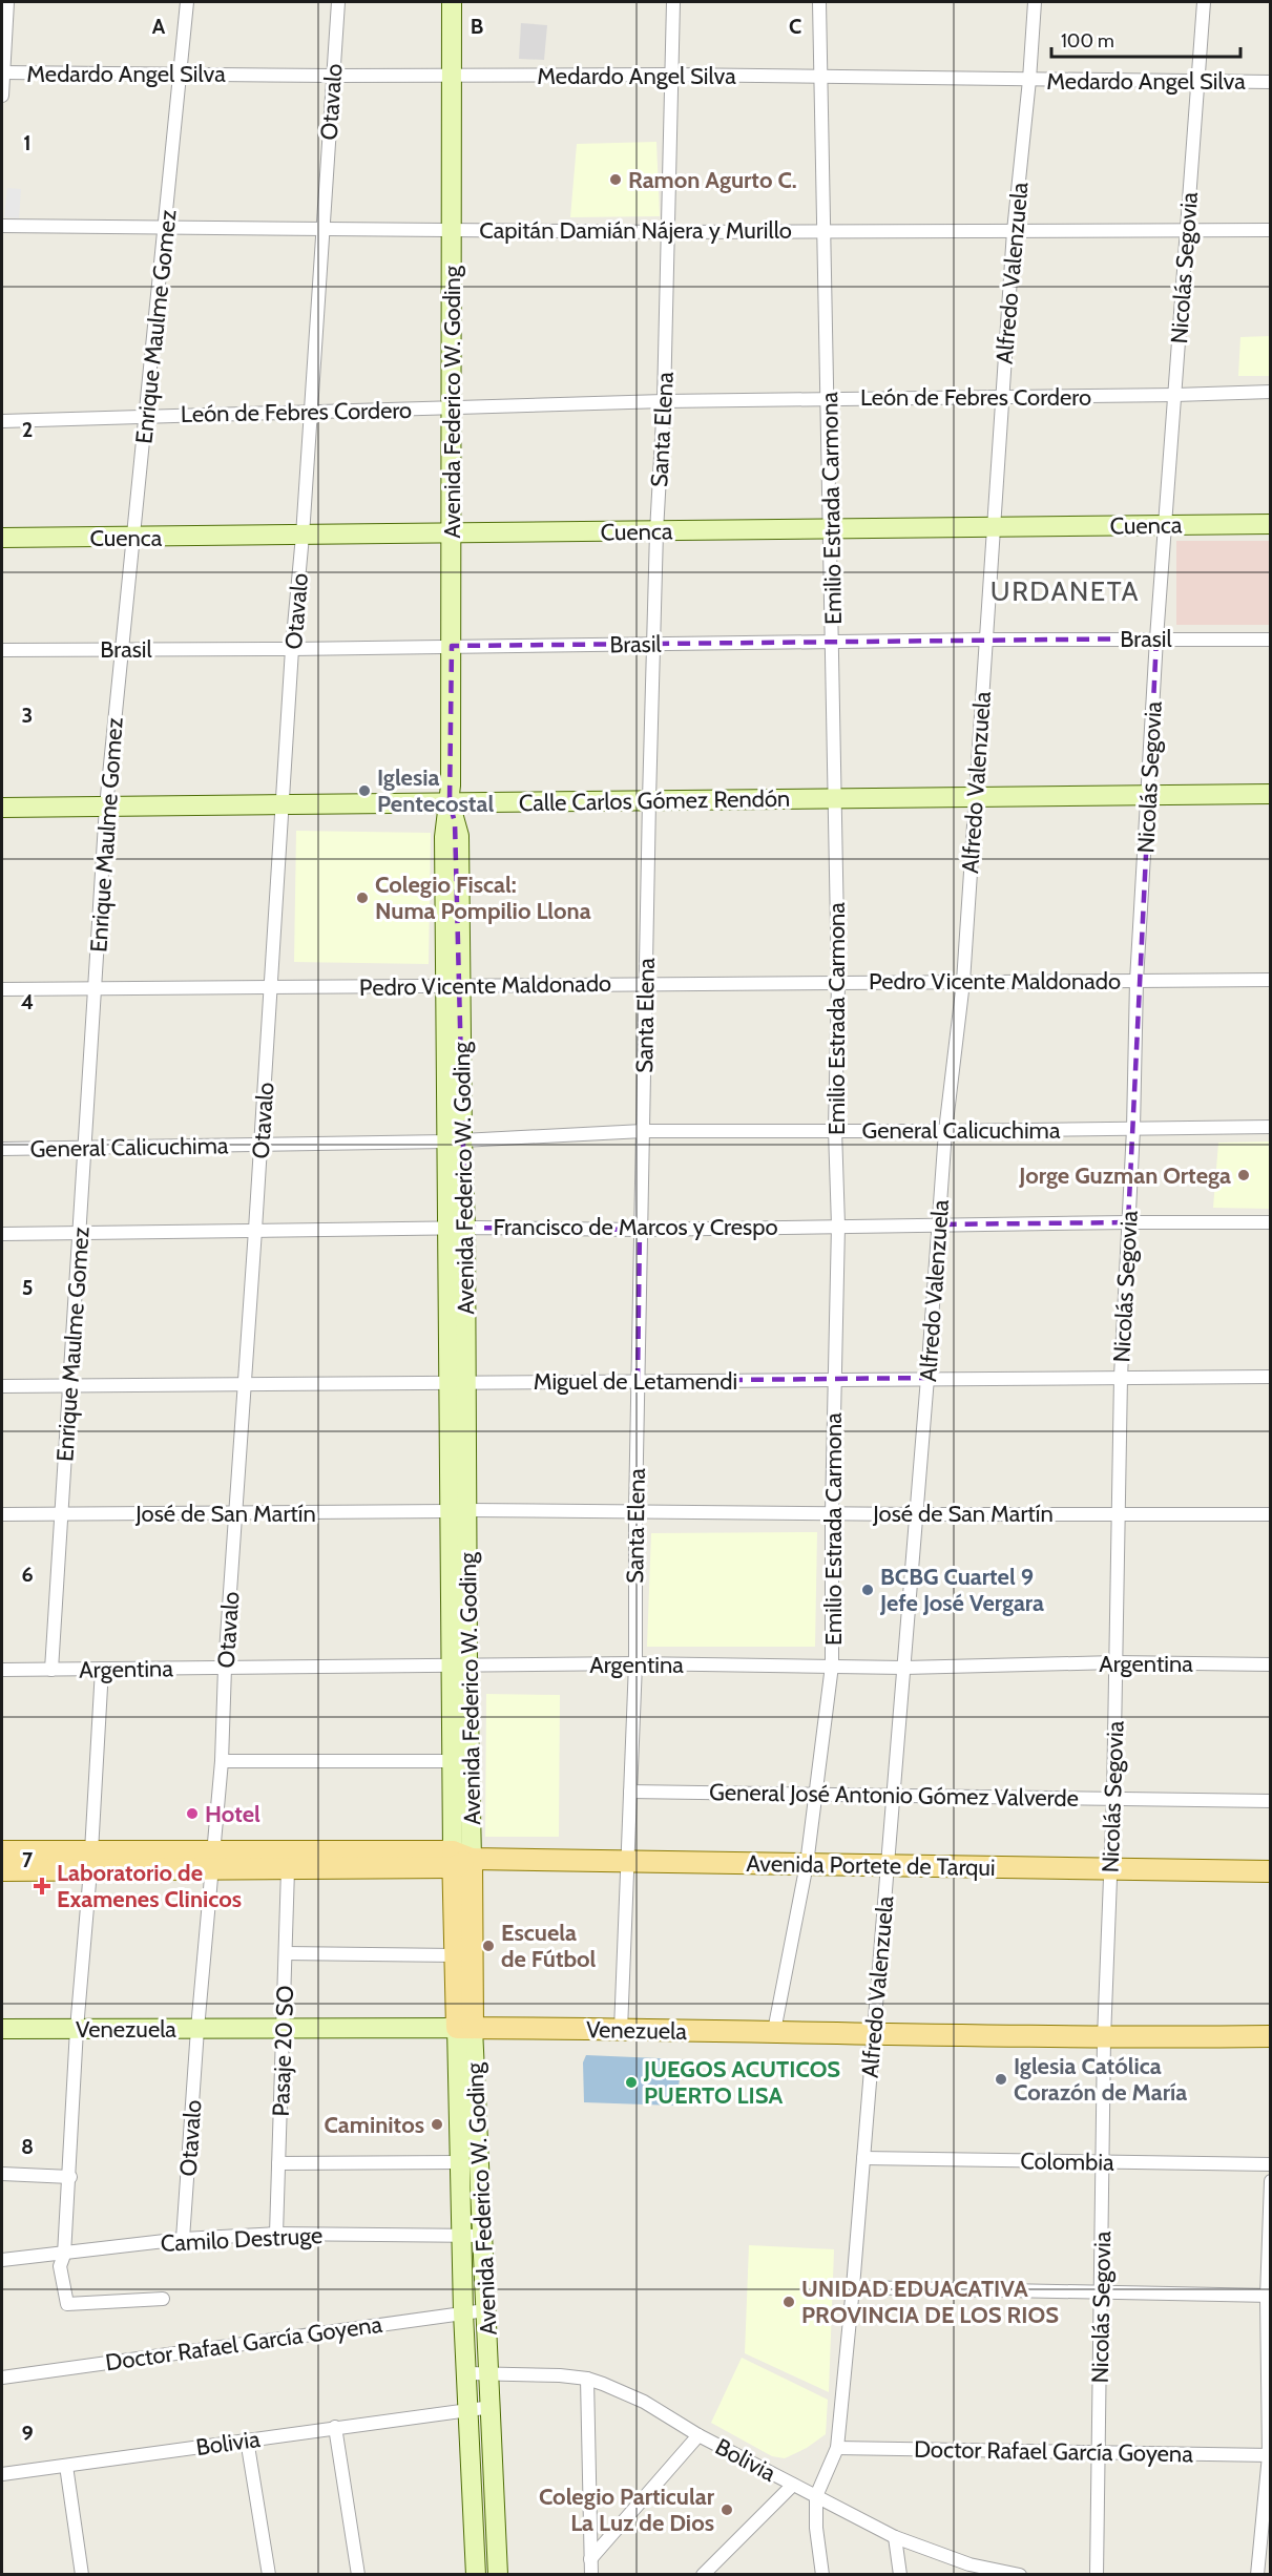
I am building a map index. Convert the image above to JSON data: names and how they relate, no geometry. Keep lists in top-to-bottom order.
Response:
{
  "streets": {
    "main road": ["Avenida Federico W. Goding", "Avenida Portete de Tarqui", "Venezuela"],
    "street": [
      "Medardo Angel Silva",
      "Otavalo",
      "Capitán Damián Nájera y Murillo",
      "Nicolás Segovia",
      "Alfredo Valenzuela",
      "Enrique Maulme Gomez",
      "León de Febres Cordero",
      "Santa Elena",
      "Emilio Estrada Carmona",
      "Cuenca",
      "Brasil",
      "Calle Carlos Gómez Rendón",
      "Pedro Vicente Maldonado",
      "General Calicuchima",
      "Francisco de Marcos y Crespo",
      "Miguel de Letamendi",
      "José de San Martín",
      "Argentina",
      "General José Antonio Gómez Valverde",
      "Pasaje 20 SO",
      "Colombia",
      "Camilo Destruge",
      "Doctor Rafael García Goyena",
      "Bolivia"
    ]
  },
  "crossings": [
    ["Medardo Angel Silva", "Otavalo"],
    ["Medardo Angel Silva", "Nicolás Segovia"],
    ["Medardo Angel Silva", "Alfredo Valenzuela"],
    ["Medardo Angel Silva", "Enrique Maulme Gomez"],
    ["Medardo Angel Silva", "Avenida Federico W. Goding"],
    ["Medardo Angel Silva", "Santa Elena"],
    ["Medardo Angel Silva", "Emilio Estrada Carmona"],
    ["Otavalo", "Capitán Damián Nájera y Murillo"],
    ["Otavalo", "León de Febres Cordero"],
    ["Otavalo", "Cuenca"],
    ["Otavalo", "Brasil"],
    ["Otavalo", "Calle Carlos Gómez Rendón"],
    ["Otavalo", "Pedro Vicente Maldonado"],
    ["Otavalo", "General Calicuchima"],
    ["Otavalo", "Francisco de Marcos y Crespo"],
    ["Otavalo", "Miguel de Letamendi"],
    ["Otavalo", "José de San Martín"],
    ["Otavalo", "Argentina"],
    ["Otavalo", "Avenida Portete de Tarqui"],
    ["Otavalo", "Venezuela"],
    ["Otavalo", "Camilo Destruge"],
    ["Capitán Damián Nájera y Murillo", "Nicolás Segovia"],
    ["Capitán Damián Nájera y Murillo", "Alfredo Valenzuela"],
    ["Capitán Damián Nájera y Murillo", "Enrique Maulme Gomez"],
    ["Capitán Damián Nájera y Murillo", "Avenida Federico W. Goding"],
    ["Capitán Damián Nájera y Murillo", "Santa Elena"],
    ["Capitán Damián Nájera y Murillo", "Emilio Estrada Carmona"],
    ["Nicolás Segovia", "León de Febres Cordero"],
    ["Nicolás Segovia", "Cuenca"],
    ["Nicolás Segovia", "Brasil"],
    ["Nicolás Segovia", "Calle Carlos Gómez Rendón"],
    ["Nicolás Segovia", "Pedro Vicente Maldonado"],
    ["Nicolás Segovia", "General Calicuchima"],
    ["Nicolás Segovia", "Francisco de Marcos y Crespo"],
    ["Nicolás Segovia", "Miguel de Letamendi"],
    ["Nicolás Segovia", "José de San Martín"],
    ["Nicolás Segovia", "Argentina"],
    ["Nicolás Segovia", "General José Antonio Gómez Valverde"],
    ["Nicolás Segovia", "Avenida Portete de Tarqui"],
    ["Nicolás Segovia", "Venezuela"],
    ["Nicolás Segovia", "Colombia"],
    ["Nicolás Segovia", "Doctor Rafael García Goyena"],
    ["Alfredo Valenzuela", "León de Febres Cordero"],
    ["Alfredo Valenzuela", "Cuenca"],
    ["Alfredo Valenzuela", "Brasil"],
    ["Alfredo Valenzuela", "Calle Carlos Gómez Rendón"],
    ["Alfredo Valenzuela", "Pedro Vicente Maldonado"],
    ["Alfredo Valenzuela", "General Calicuchima"],
    ["Alfredo Valenzuela", "Francisco de Marcos y Crespo"],
    ["Alfredo Valenzuela", "Miguel de Letamendi"],
    ["Alfredo Valenzuela", "José de San Martín"],
    ["Alfredo Valenzuela", "Argentina"],
    ["Alfredo Valenzuela", "General José Antonio Gómez Valverde"],
    ["Alfredo Valenzuela", "Avenida Portete de Tarqui"],
    ["Alfredo Valenzuela", "Venezuela"],
    ["Alfredo Valenzuela", "Colombia"],
    ["Alfredo Valenzuela", "Doctor Rafael García Goyena"],
    ["Alfredo Valenzuela", "Bolivia"],
    ["Enrique Maulme Gomez", "León de Febres Cordero"],
    ["Enrique Maulme Gomez", "Cuenca"],
    ["Enrique Maulme Gomez", "Brasil"],
    ["Enrique Maulme Gomez", "Calle Carlos Gómez Rendón"],
    ["Enrique Maulme Gomez", "Pedro Vicente Maldonado"],
    ["Enrique Maulme Gomez", "General Calicuchima"],
    ["Enrique Maulme Gomez", "Francisco de Marcos y Crespo"],
    ["Enrique Maulme Gomez", "Miguel de Letamendi"],
    ["Enrique Maulme Gomez", "José de San Martín"],
    ["Enrique Maulme Gomez", "Argentina"],
    ["León de Febres Cordero", "Avenida Federico W. Goding"],
    ["León de Febres Cordero", "Santa Elena"],
    ["León de Febres Cordero", "Emilio Estrada Carmona"],
    ["Avenida Federico W. Goding", "Cuenca"],
    ["Avenida Federico W. Goding", "Brasil"],
    ["Avenida Federico W. Goding", "Calle Carlos Gómez Rendón"],
    ["Avenida Federico W. Goding", "Pedro Vicente Maldonado"],
    ["Avenida Federico W. Goding", "General Calicuchima"],
    ["Avenida Federico W. Goding", "Francisco de Marcos y Crespo"],
    ["Avenida Federico W. Goding", "Miguel de Letamendi"],
    ["Avenida Federico W. Goding", "José de San Martín"],
    ["Avenida Federico W. Goding", "Argentina"],
    ["Avenida Federico W. Goding", "Avenida Portete de Tarqui"],
    ["Avenida Federico W. Goding", "Venezuela"],
    ["Avenida Federico W. Goding", "Camilo Destruge"],
    ["Avenida Federico W. Goding", "Doctor Rafael García Goyena"],
    ["Avenida Federico W. Goding", "Bolivia"],
    ["Santa Elena", "Cuenca"],
    ["Santa Elena", "Brasil"],
    ["Santa Elena", "Calle Carlos Gómez Rendón"],
    ["Santa Elena", "Pedro Vicente Maldonado"],
    ["Santa Elena", "General Calicuchima"],
    ["Santa Elena", "Francisco de Marcos y Crespo"],
    ["Santa Elena", "Miguel de Letamendi"],
    ["Santa Elena", "José de San Martín"],
    ["Santa Elena", "Argentina"],
    ["Santa Elena", "General José Antonio Gómez Valverde"],
    ["Santa Elena", "Avenida Portete de Tarqui"],
    ["Santa Elena", "Venezuela"],
    ["Emilio Estrada Carmona", "Cuenca"],
    ["Emilio Estrada Carmona", "Brasil"],
    ["Emilio Estrada Carmona", "Calle Carlos Gómez Rendón"],
    ["Emilio Estrada Carmona", "Pedro Vicente Maldonado"],
    ["Emilio Estrada Carmona", "General Calicuchima"],
    ["Emilio Estrada Carmona", "Francisco de Marcos y Crespo"],
    ["Emilio Estrada Carmona", "Miguel de Letamendi"],
    ["Emilio Estrada Carmona", "José de San Martín"],
    ["Emilio Estrada Carmona", "Argentina"],
    ["Emilio Estrada Carmona", "General José Antonio Gómez Valverde"],
    ["Emilio Estrada Carmona", "Avenida Portete de Tarqui"],
    ["Emilio Estrada Carmona", "Venezuela"],
    ["Avenida Portete de Tarqui", "Pasaje 20 SO"],
    ["Venezuela", "Pasaje 20 SO"],
    ["Pasaje 20 SO", "Camilo Destruge"]
  ],
  "districts": ["URDANETA"],
  "places": {
    "other": [
      "Ramon Agurto C.",
      "Iglesia Pentecostal",
      "Colegio Fiscal: Numa Pompilio Llona",
      "Jorge Guzman Ortega",
      "BCBG Cuartel 9 Jefe José Vergara",
      "Hotel",
      "Escuela de Fútbol",
      "Iglesia Católica Corazón de María",
      "JUEGOS ACUTICOS PUERTO LISA",
      "Caminitos",
      "UNIDAD EDUACATIVA PROVINCIA DE LOS RIOS",
      "Colegio Particular La Luz de Dios"
    ],
    "health": ["Laboratorio de Examenes Clinicos"]
  },
  "scale_bar": "100 m",
  "grid": {
    "columns": ["A", "B", "C"],
    "rows": [
      "1",
      "2",
      "3",
      "4",
      "5",
      "6",
      "7",
      "8",
      "9"
    ]
  }
}
